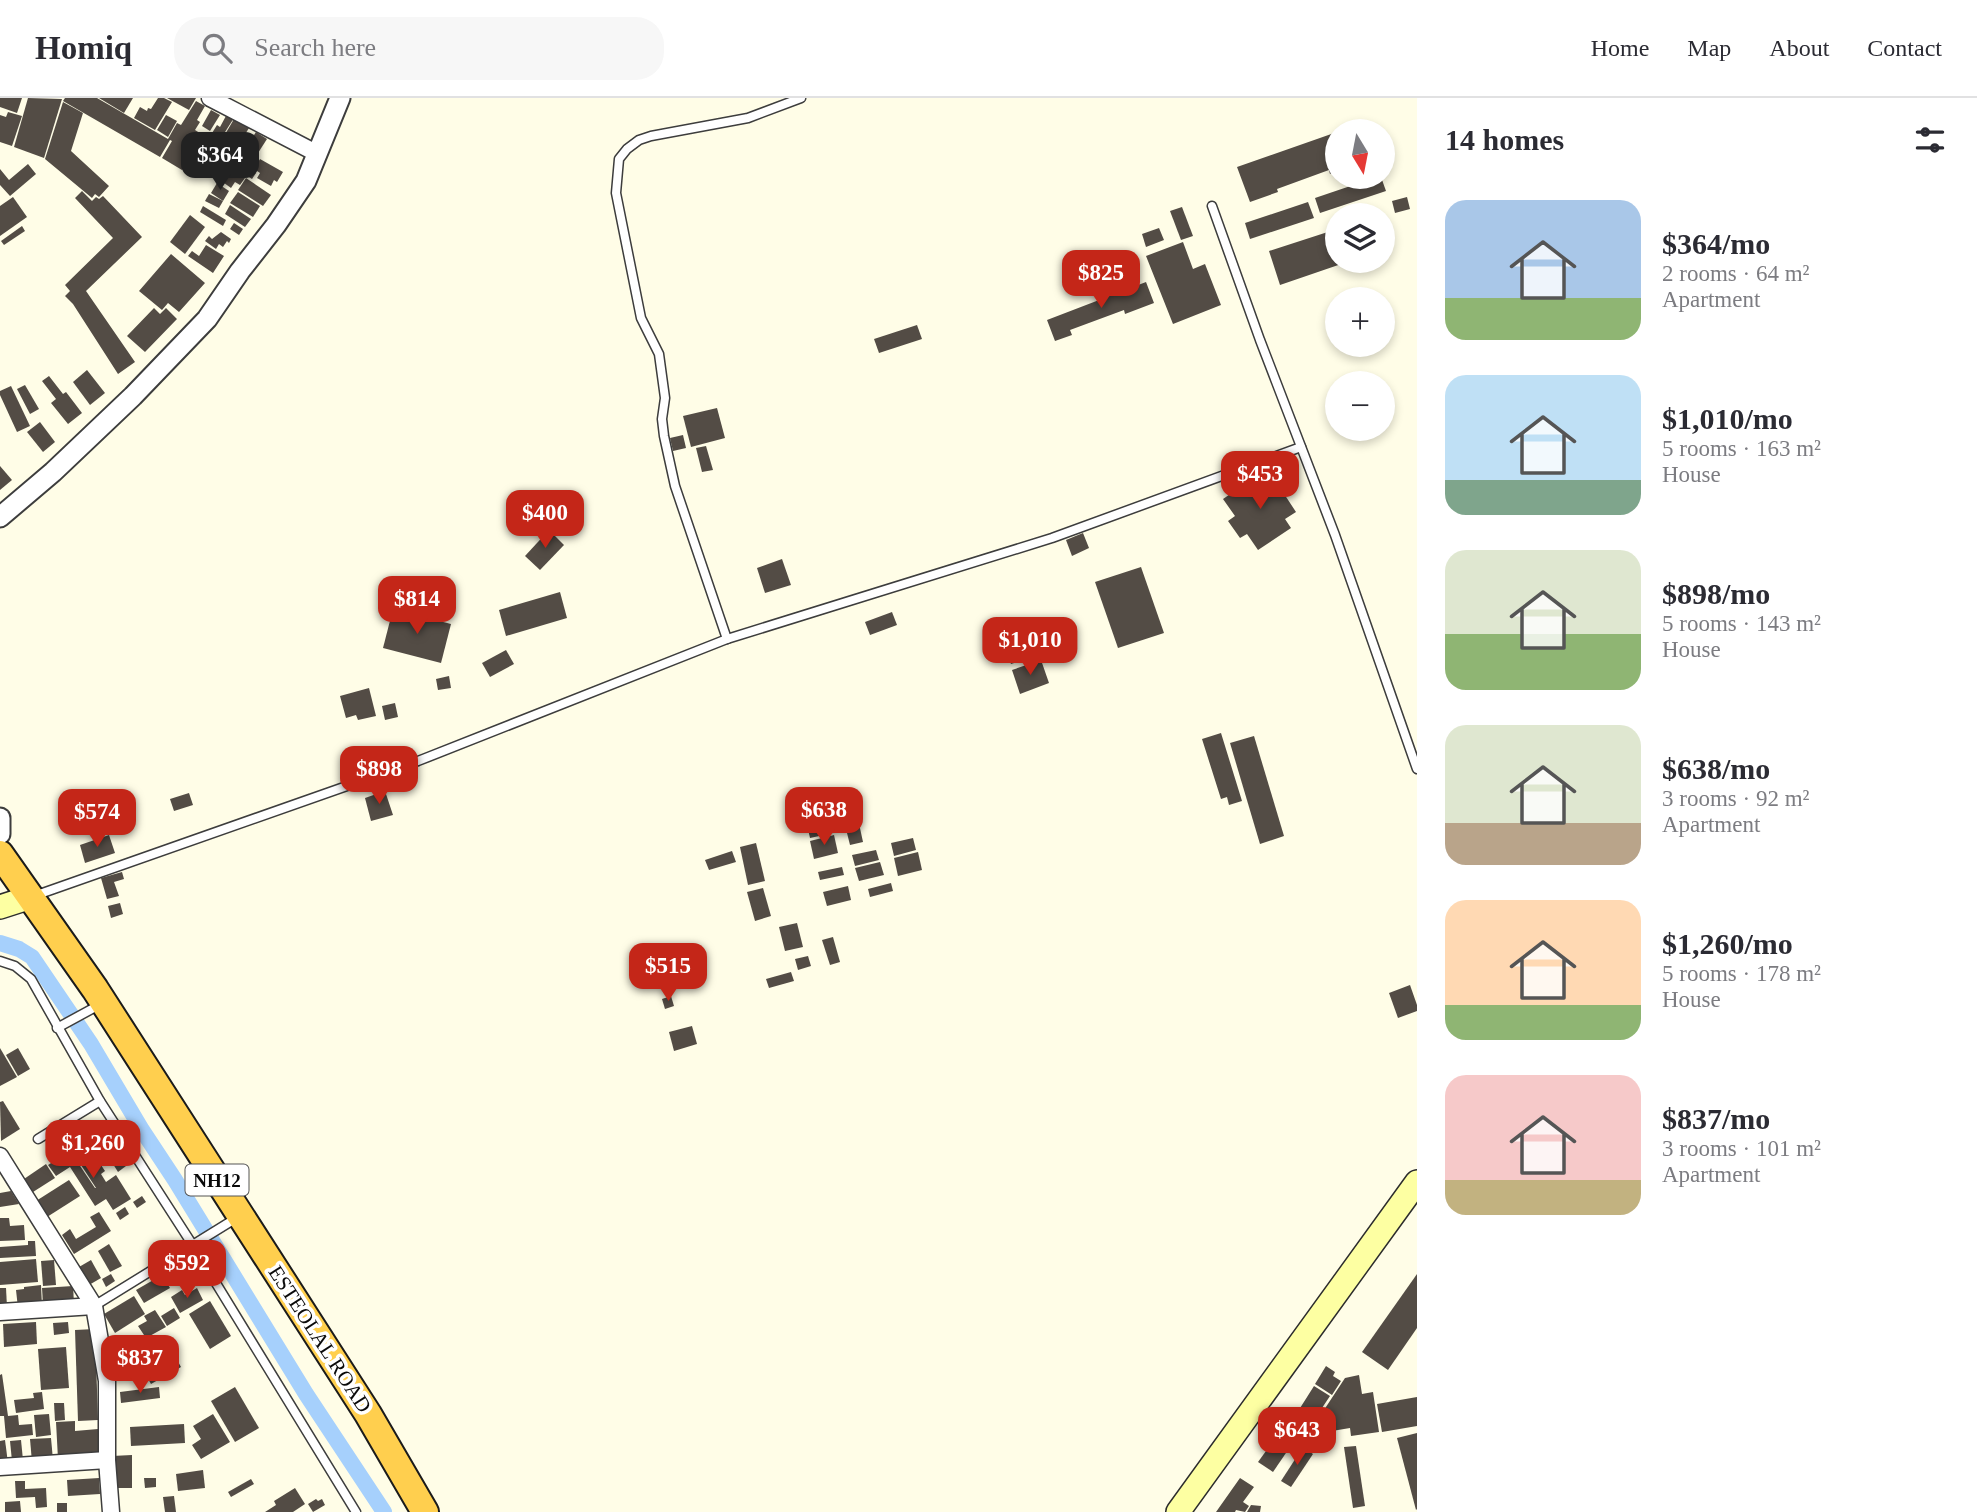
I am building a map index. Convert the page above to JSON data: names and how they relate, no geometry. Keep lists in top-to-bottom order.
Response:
{
  "streets": {
    "highway": ["NH12", "ESTEOLAL ROAD"]
  },
  "north": "bottom",
  "page": {
    "header": "Homiq",
    "search": "Search here",
    "nav": [
      "Home",
      "Map",
      "About",
      "Contact"
    ],
    "heading": "14 homes",
    "map_buttons": ["+", "−"],
    "price": [
      "$364",
      "$825",
      "$453",
      "$400",
      "$814",
      "$1,010",
      "$898",
      "$638",
      "$574",
      "$515",
      "$1,260",
      "$592",
      "$837",
      "$643"
    ],
    "list": [
      {
        "name": "$364/mo",
        "note": "2 rooms · 64 m² · Apartment"
      },
      {
        "name": "$1,010/mo",
        "note": "5 rooms · 163 m² · House"
      },
      {
        "name": "$898/mo",
        "note": "5 rooms · 143 m² · House"
      },
      {
        "name": "$638/mo",
        "note": "3 rooms · 92 m² · Apartment"
      },
      {
        "name": "$1,260/mo",
        "note": "5 rooms · 178 m² · House"
      },
      {
        "name": "$837/mo",
        "note": "3 rooms · 101 m² · Apartment"
      }
    ]
  }
}
